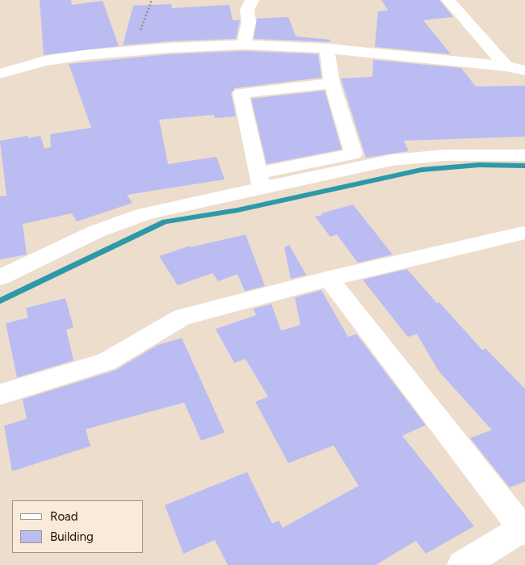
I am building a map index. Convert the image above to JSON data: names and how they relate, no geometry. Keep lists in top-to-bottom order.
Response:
{
  "legend": ["Road", "Building"]
}
